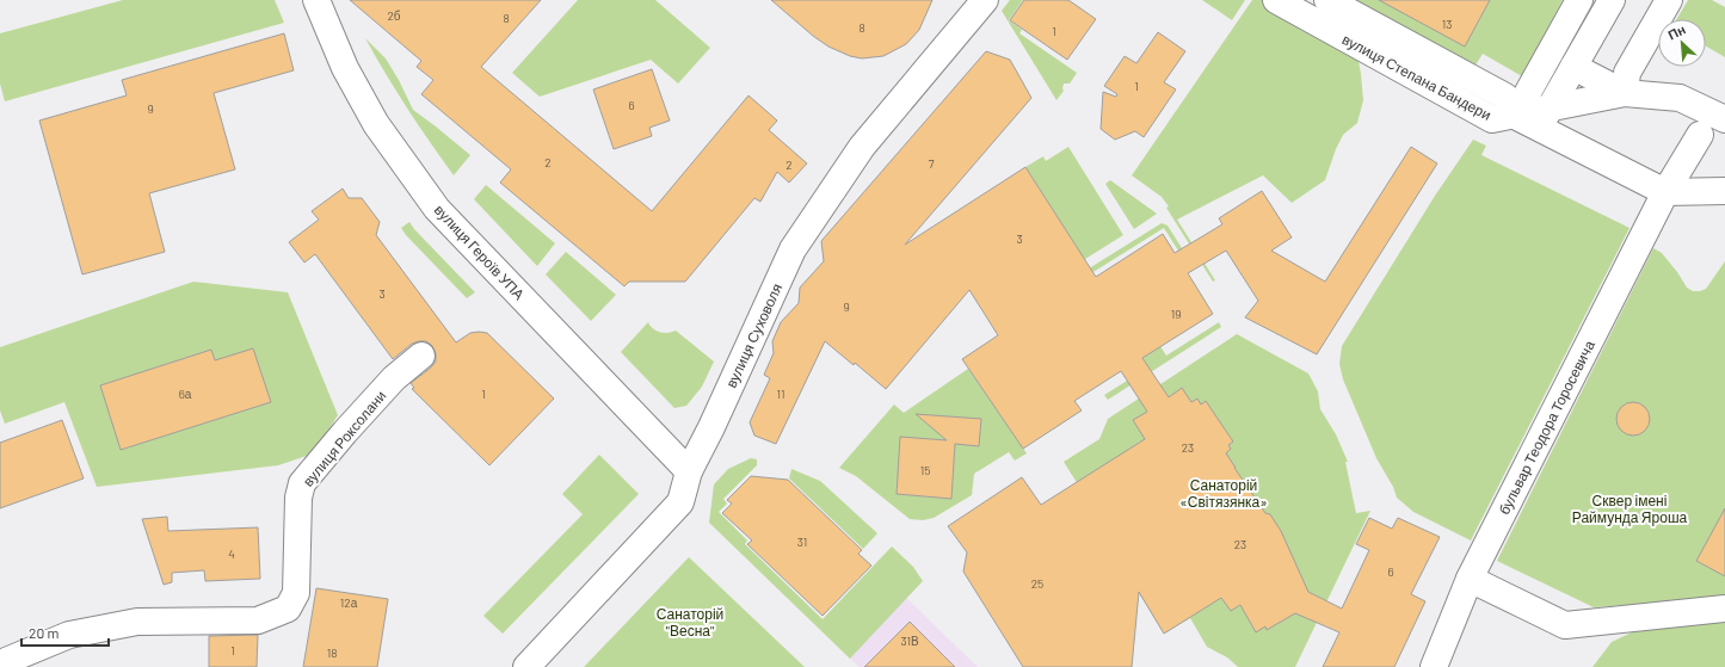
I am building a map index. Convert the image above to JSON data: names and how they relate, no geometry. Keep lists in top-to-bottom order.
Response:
{
  "streets": {
    "street": [
      "вулиця Степана Бандери",
      "вулиця Героїв УПА",
      "вулиця Суховоля",
      "бульвар Теодора Торосевича",
      "вулиця Роксолани"
    ]
  },
  "crossings": [
    ["вулиця Героїв УПА", "вулиця Суховоля"]
  ],
  "parks": ["Санаторій «Світязянка»", "Сквер імені Раймунда Яроша", "Санаторій \"Весна\""],
  "house_numbers": [
    "2б",
    "8",
    "13",
    "8",
    "1",
    "1",
    "6",
    "9",
    "2",
    "7",
    "2",
    "3",
    "3",
    "9",
    "19",
    "6а",
    "1",
    "11",
    "23",
    "15",
    "31",
    "23",
    "4",
    "6",
    "25",
    "12а",
    "31В",
    "1",
    "18"
  ],
  "scale_bar": "20 m",
  "north": "top left"
}
